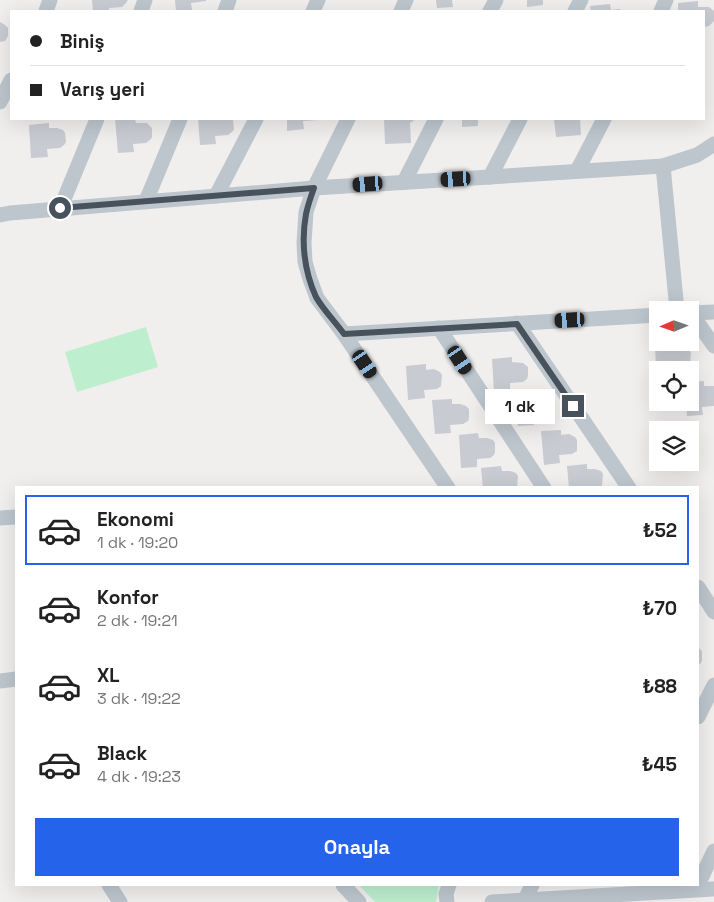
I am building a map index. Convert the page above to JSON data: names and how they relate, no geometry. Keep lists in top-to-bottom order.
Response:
{
  "north": "left",
  "page": {
    "banner": ["Biniş", "Varış yeri"],
    "bubble": "1 dk",
    "list": [
      {
        "name": "Ekonomi",
        "note": "1 dk · 19:20",
        "value": "₺52"
      },
      {
        "name": "Konfor",
        "note": "2 dk · 19:21",
        "value": "₺70"
      },
      {
        "name": "XL",
        "note": "3 dk · 19:22",
        "value": "₺88"
      },
      {
        "name": "Black",
        "note": "4 dk · 19:23",
        "value": "₺45"
      }
    ],
    "buttons": "Onayla"
  }
}
